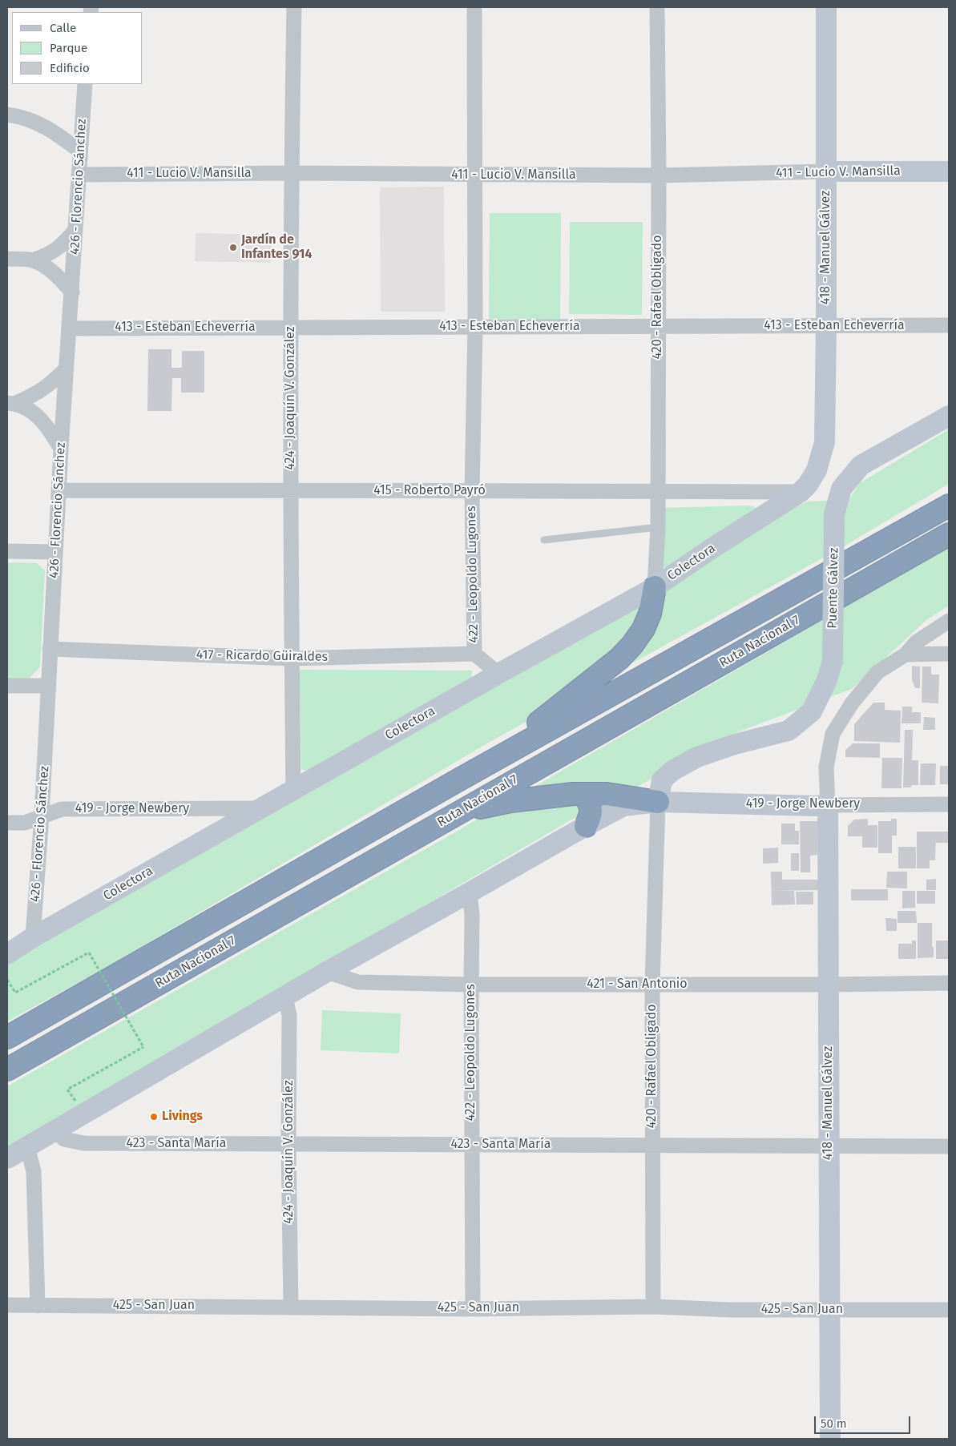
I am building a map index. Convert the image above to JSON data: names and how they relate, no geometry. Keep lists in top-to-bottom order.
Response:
{
  "streets": {
    "highway": ["Ruta Nacional 7"],
    "street": [
      "411 - Lucio V. Mansilla",
      "426 - Florencio Sánchez",
      "418 - Manuel Gálvez",
      "420 - Rafael Obligado",
      "413 - Esteban Echeverría",
      "424 - Joaquín V. González",
      "415 - Roberto Payró",
      "Colectora",
      "422 - Leopoldo Lugones",
      "Puente Gálvez",
      "417 - Ricardo Güiraldes",
      "419 - Jorge Newbery",
      "421 - San Antonio",
      "423 - Santa María",
      "425 - San Juan"
    ]
  },
  "crossings": [
    ["411 - Lucio V. Mansilla", "426 - Florencio Sánchez"],
    ["411 - Lucio V. Mansilla", "418 - Manuel Gálvez"],
    ["411 - Lucio V. Mansilla", "420 - Rafael Obligado"],
    ["411 - Lucio V. Mansilla", "424 - Joaquín V. González"],
    ["411 - Lucio V. Mansilla", "422 - Leopoldo Lugones"],
    ["426 - Florencio Sánchez", "413 - Esteban Echeverría"],
    ["426 - Florencio Sánchez", "415 - Roberto Payró"],
    ["426 - Florencio Sánchez", "Colectora"],
    ["426 - Florencio Sánchez", "417 - Ricardo Güiraldes"],
    ["426 - Florencio Sánchez", "419 - Jorge Newbery"],
    ["418 - Manuel Gálvez", "413 - Esteban Echeverría"],
    ["418 - Manuel Gálvez", "415 - Roberto Payró"],
    ["418 - Manuel Gálvez", "Colectora"],
    ["418 - Manuel Gálvez", "419 - Jorge Newbery"],
    ["418 - Manuel Gálvez", "421 - San Antonio"],
    ["418 - Manuel Gálvez", "423 - Santa María"],
    ["418 - Manuel Gálvez", "425 - San Juan"],
    ["420 - Rafael Obligado", "413 - Esteban Echeverría"],
    ["420 - Rafael Obligado", "415 - Roberto Payró"],
    ["420 - Rafael Obligado", "Colectora"],
    ["420 - Rafael Obligado", "Puente Gálvez"],
    ["420 - Rafael Obligado", "419 - Jorge Newbery"],
    ["420 - Rafael Obligado", "421 - San Antonio"],
    ["420 - Rafael Obligado", "423 - Santa María"],
    ["420 - Rafael Obligado", "425 - San Juan"],
    ["413 - Esteban Echeverría", "424 - Joaquín V. González"],
    ["413 - Esteban Echeverría", "422 - Leopoldo Lugones"],
    ["424 - Joaquín V. González", "415 - Roberto Payró"],
    ["424 - Joaquín V. González", "Colectora"],
    ["424 - Joaquín V. González", "417 - Ricardo Güiraldes"],
    ["424 - Joaquín V. González", "423 - Santa María"],
    ["424 - Joaquín V. González", "425 - San Juan"],
    ["415 - Roberto Payró", "Colectora"],
    ["415 - Roberto Payró", "422 - Leopoldo Lugones"],
    ["Colectora", "422 - Leopoldo Lugones"],
    ["Colectora", "419 - Jorge Newbery"],
    ["422 - Leopoldo Lugones", "417 - Ricardo Güiraldes"],
    ["422 - Leopoldo Lugones", "421 - San Antonio"],
    ["422 - Leopoldo Lugones", "423 - Santa María"],
    ["422 - Leopoldo Lugones", "425 - San Juan"],
    ["Puente Gálvez", "419 - Jorge Newbery"]
  ],
  "places": ["Jardín de Infantes 914", "Livings"],
  "legend": ["Calle", "Parque", "Edificio"],
  "scale_bar": "50 m"
}
